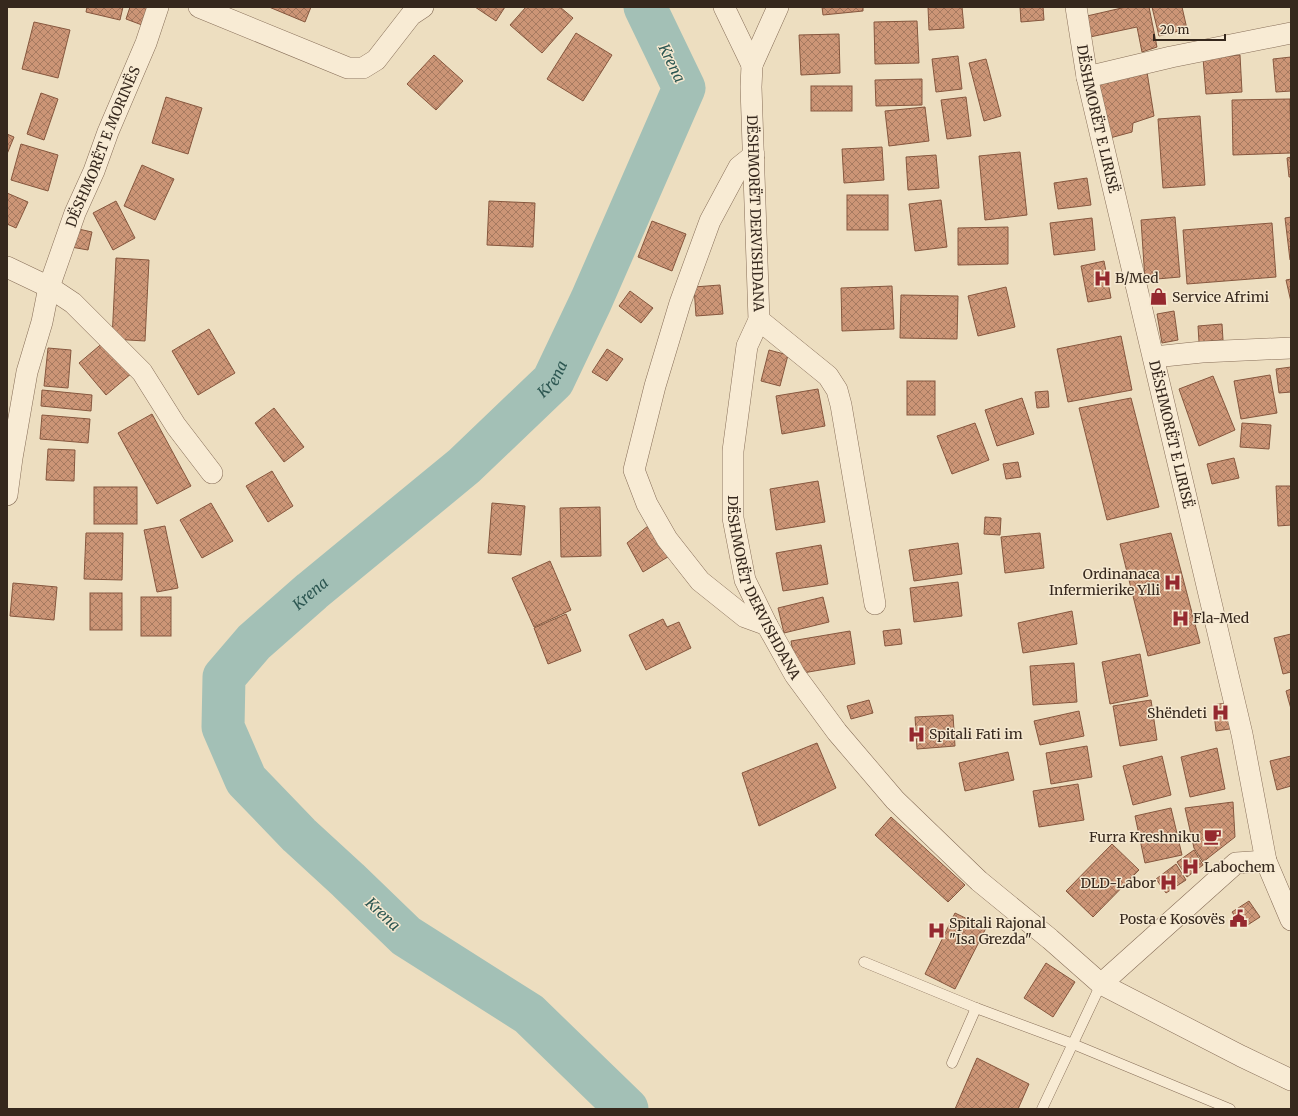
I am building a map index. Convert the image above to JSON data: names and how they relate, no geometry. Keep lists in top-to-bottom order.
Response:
{
  "streets": {
    "street": ["DËSHMORËT E LIRISË", "DËSHMORËT E MORINËS", "DËSHMORËT DERVISHDANA"]
  },
  "water": ["Krena"],
  "places": {
    "hospital": [
      "B/Med",
      "Ordinanaca Infermierike Ylli",
      "Fla-Med",
      "Shëndeti",
      "Spitali Fati im",
      "Labochem",
      "DLD-Labor",
      "Spitali Rajonal \"Isa Grezda\""
    ],
    "shop": ["Service Afrimi"],
    "cafe": ["Furra Kreshniku"],
    "public building": ["Posta e Kosovës"]
  },
  "scale_bar": "20 m"
}
